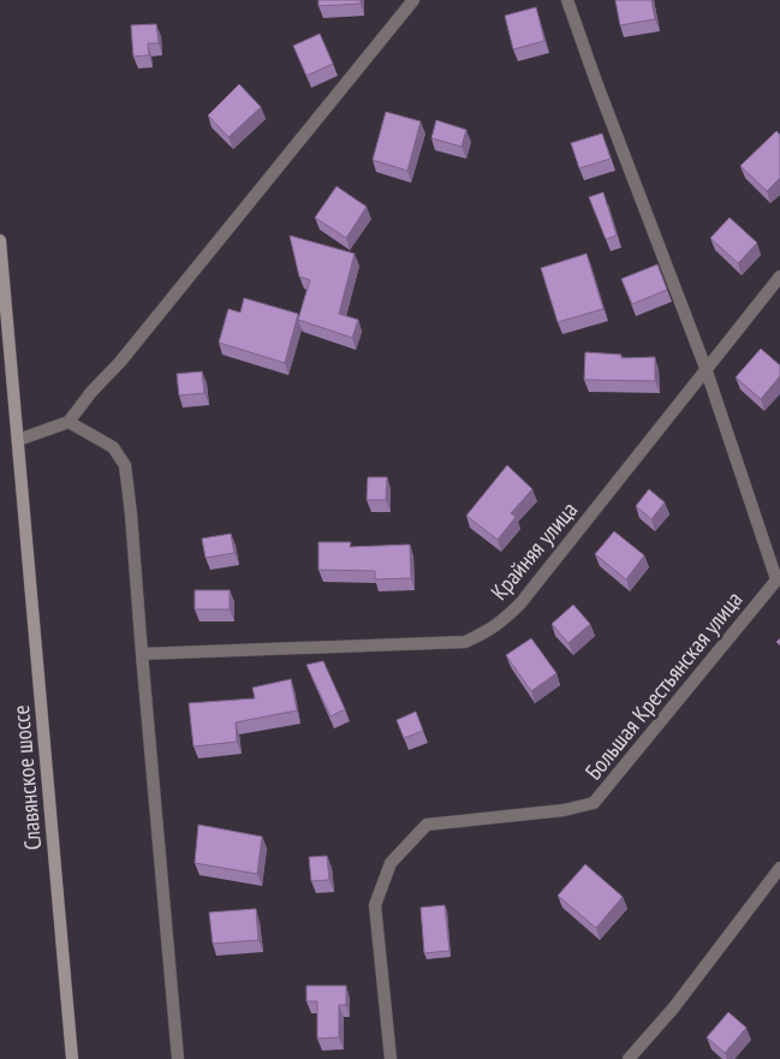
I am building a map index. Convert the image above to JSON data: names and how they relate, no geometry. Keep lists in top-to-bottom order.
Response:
{
  "streets": {
    "main road": ["Славянское шоссе"],
    "street": ["Крайняя улица", "Большая Крестьянская улица"]
  }
}
